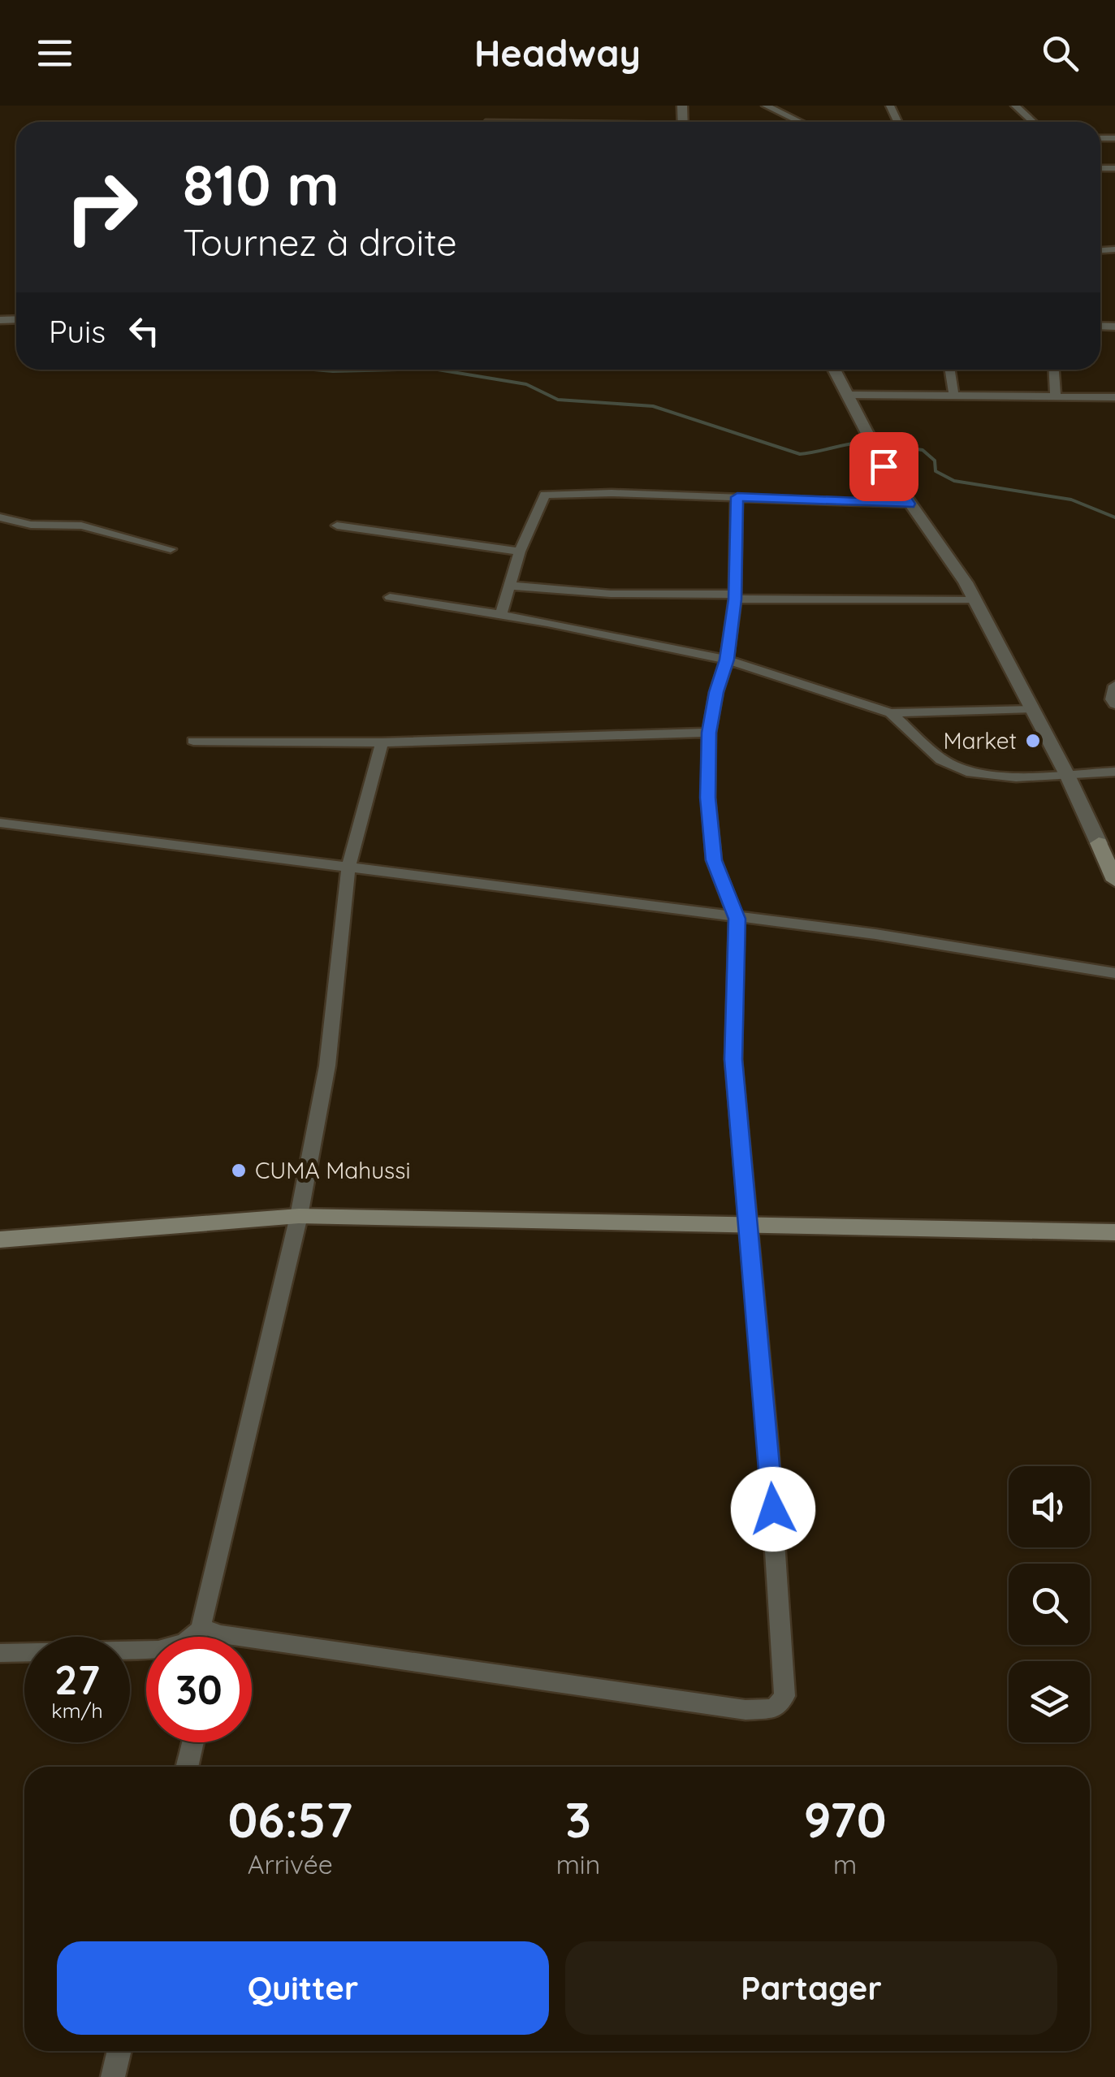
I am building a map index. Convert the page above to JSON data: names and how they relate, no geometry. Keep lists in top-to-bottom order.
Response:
{
  "places": ["Market", "CUMA Mahussi"],
  "page": {
    "header": "Headway",
    "turn": ["810 m", "Tournez à droite"],
    "then": "Puis",
    "speed": "27 km/h",
    "limit": "30",
    "eta": [
      "06:57",
      "Arrivée",
      "3",
      "min",
      "970",
      "m"
    ],
    "buttons": ["Quitter", "Partager"]
  }
}
